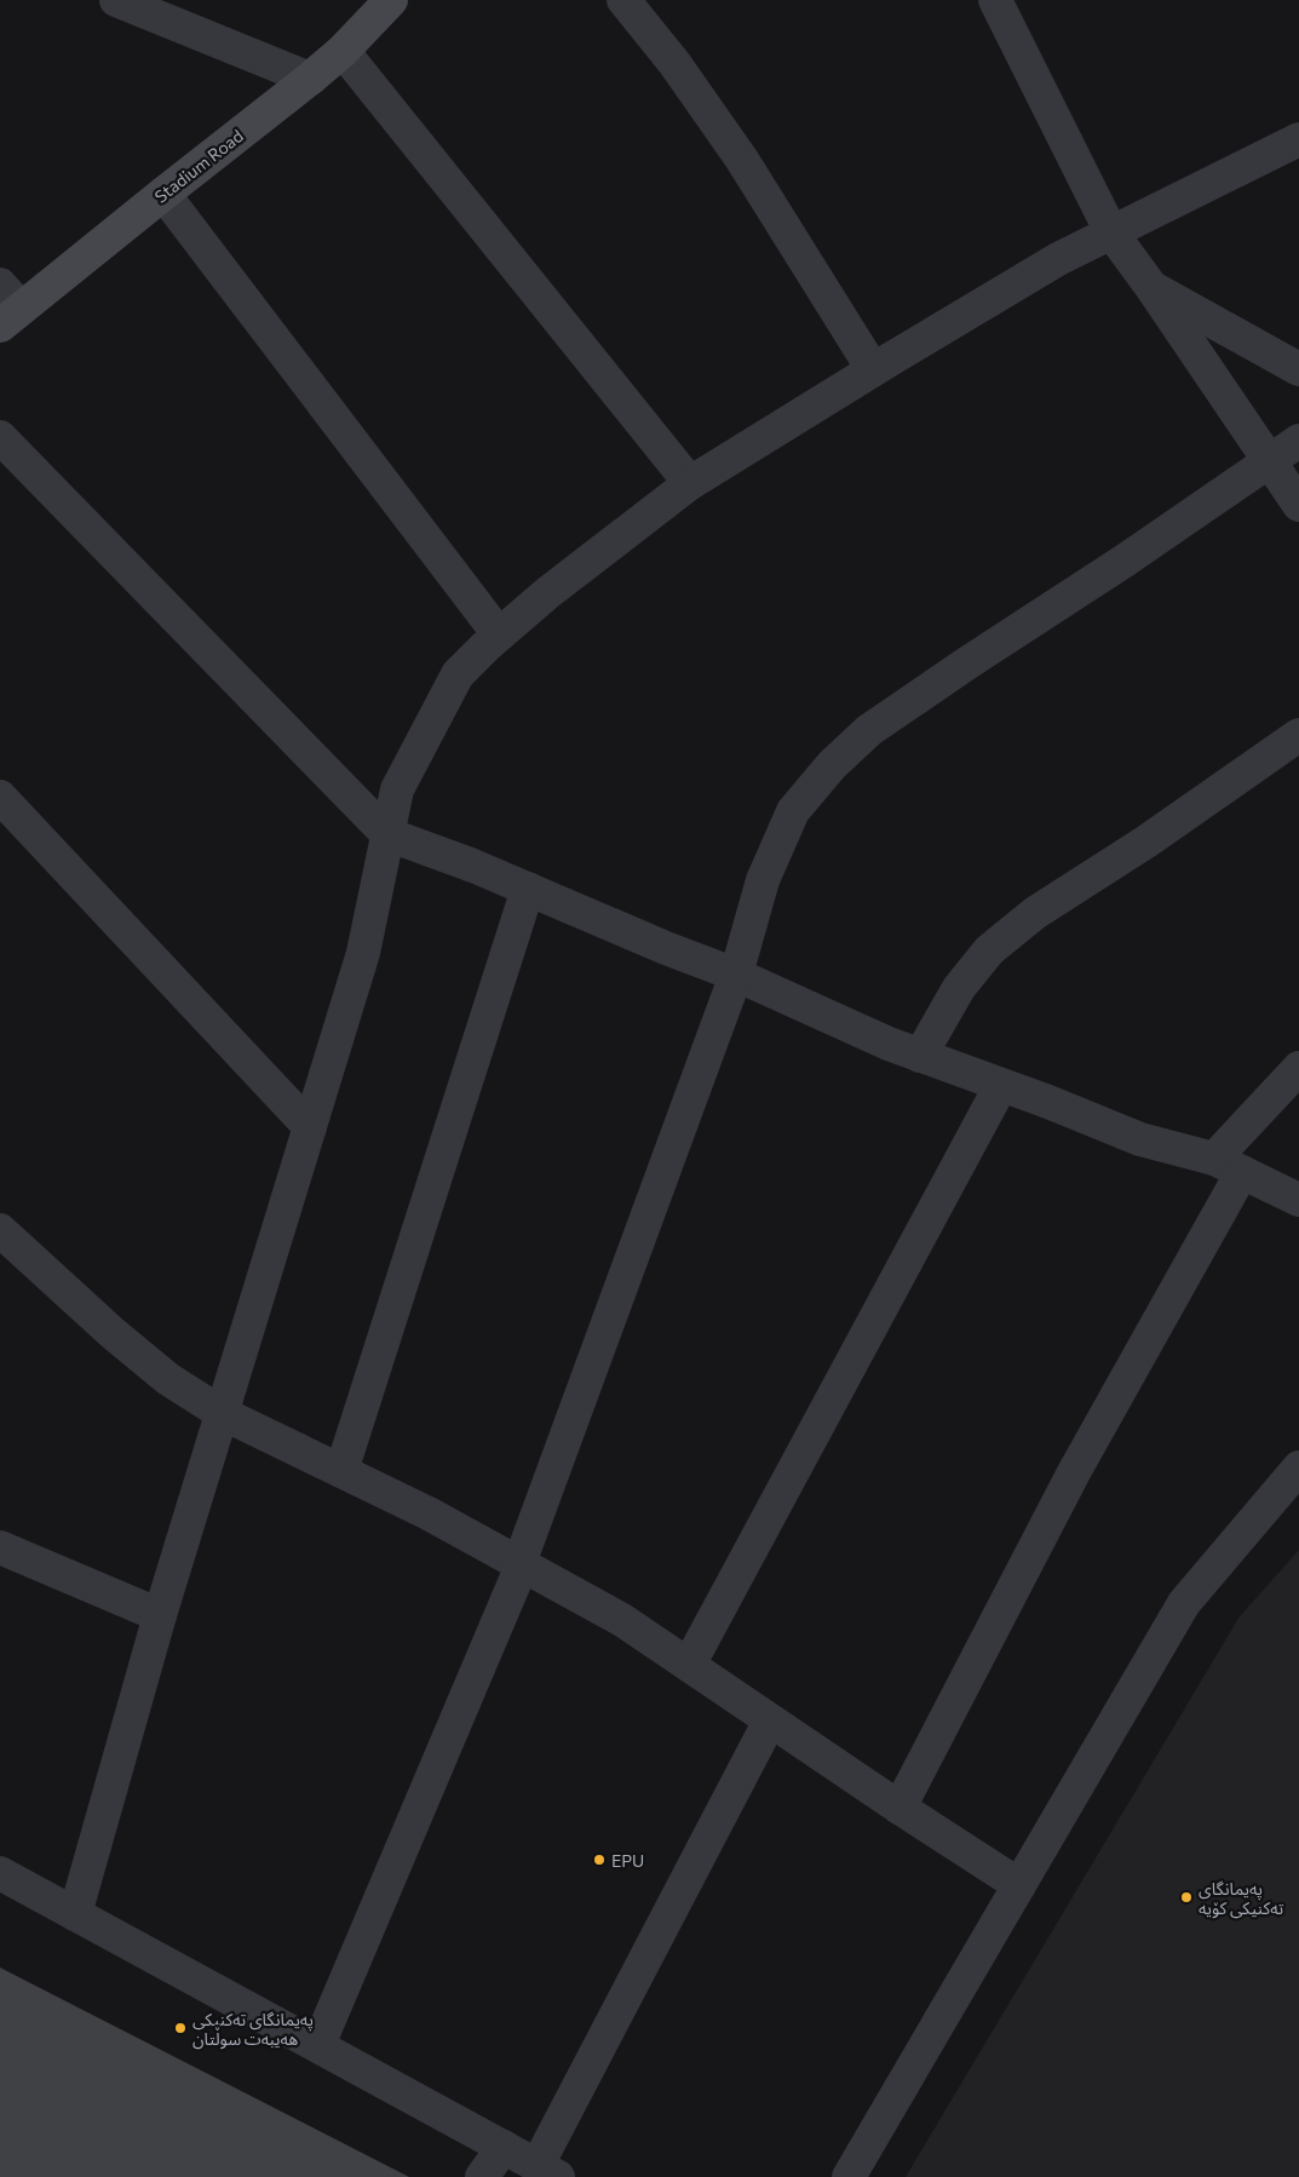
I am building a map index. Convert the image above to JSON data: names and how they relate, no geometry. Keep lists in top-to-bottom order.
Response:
{
  "streets": {
    "main road": ["Stadium Road"]
  },
  "places": ["EPU", "په‌یمانگای ته‌كنیكی كۆیه‌", "پەیمانگای تەکنیکی هەیبەت سوڵتان"]
}
